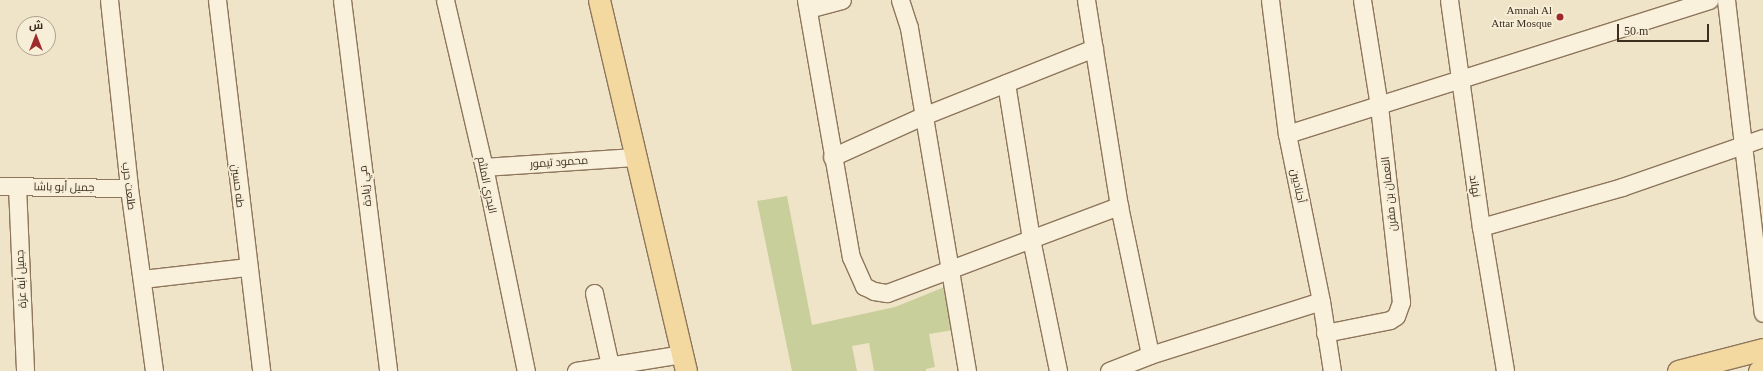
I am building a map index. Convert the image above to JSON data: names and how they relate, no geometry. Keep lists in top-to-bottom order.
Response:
{
  "streets": {
    "street": [
      "محمود تيمور",
      "البدري الملثم",
      "طلعت حرب",
      "طه حسين",
      "مي زيادة",
      "أجناديين",
      "نهاند",
      "جميل أبو باشا",
      "النعمان بن مقرن",
      "جميل أبة عزة"
    ]
  },
  "crossings": [
    ["محمود تيمور", "البدري الملثم"],
    ["طلعت حرب", "جميل أبو باشا"],
    ["أجناديين", "النعمان بن مقرن"],
    ["جميل أبو باشا", "جميل أبة عزة"]
  ],
  "places": ["Amnah Al Attar Mosque"],
  "scale_bar": "50 m",
  "north": "top"
}
